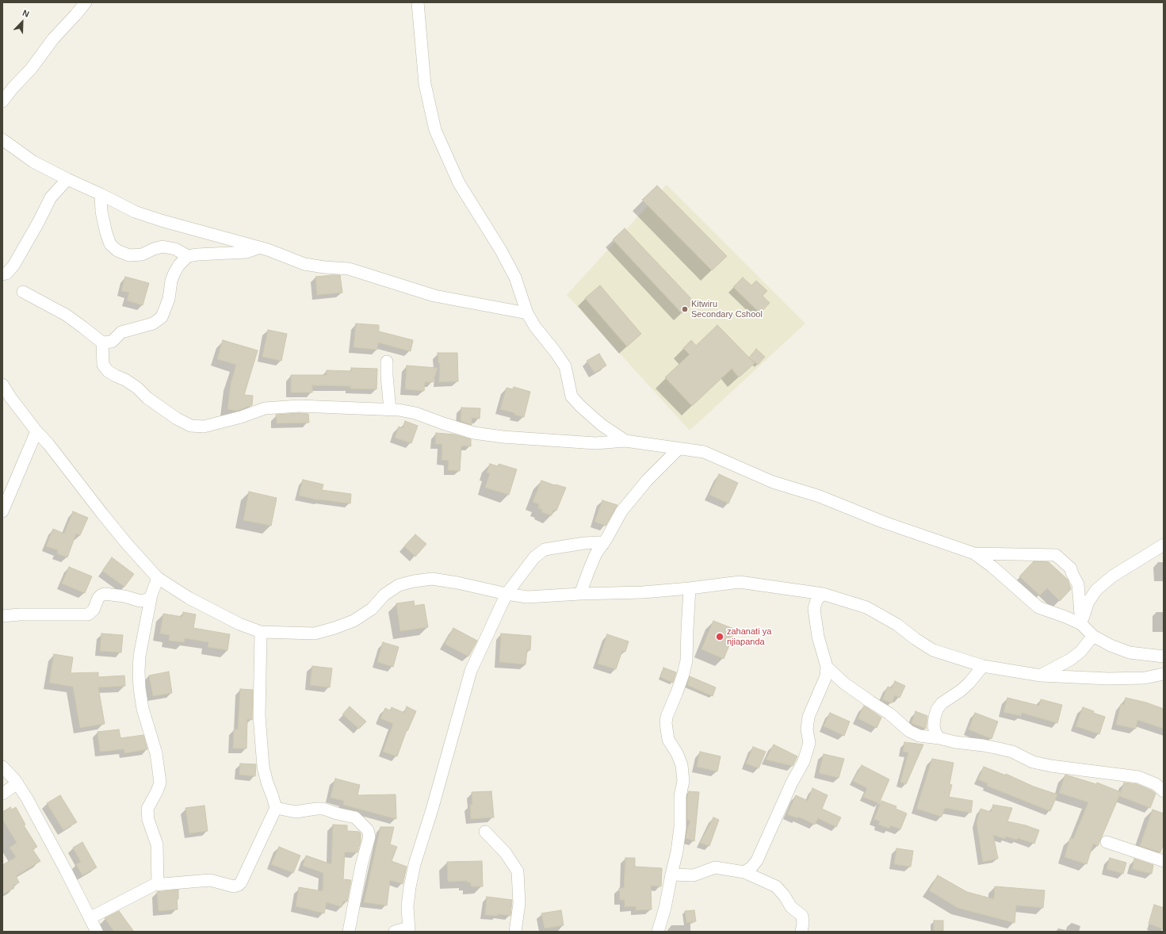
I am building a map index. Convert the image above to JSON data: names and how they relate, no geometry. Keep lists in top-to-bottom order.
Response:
{
  "places": ["Kitwiru Secondary Cshool", "zahanati ya njiapanda"],
  "north": "top right"
}
